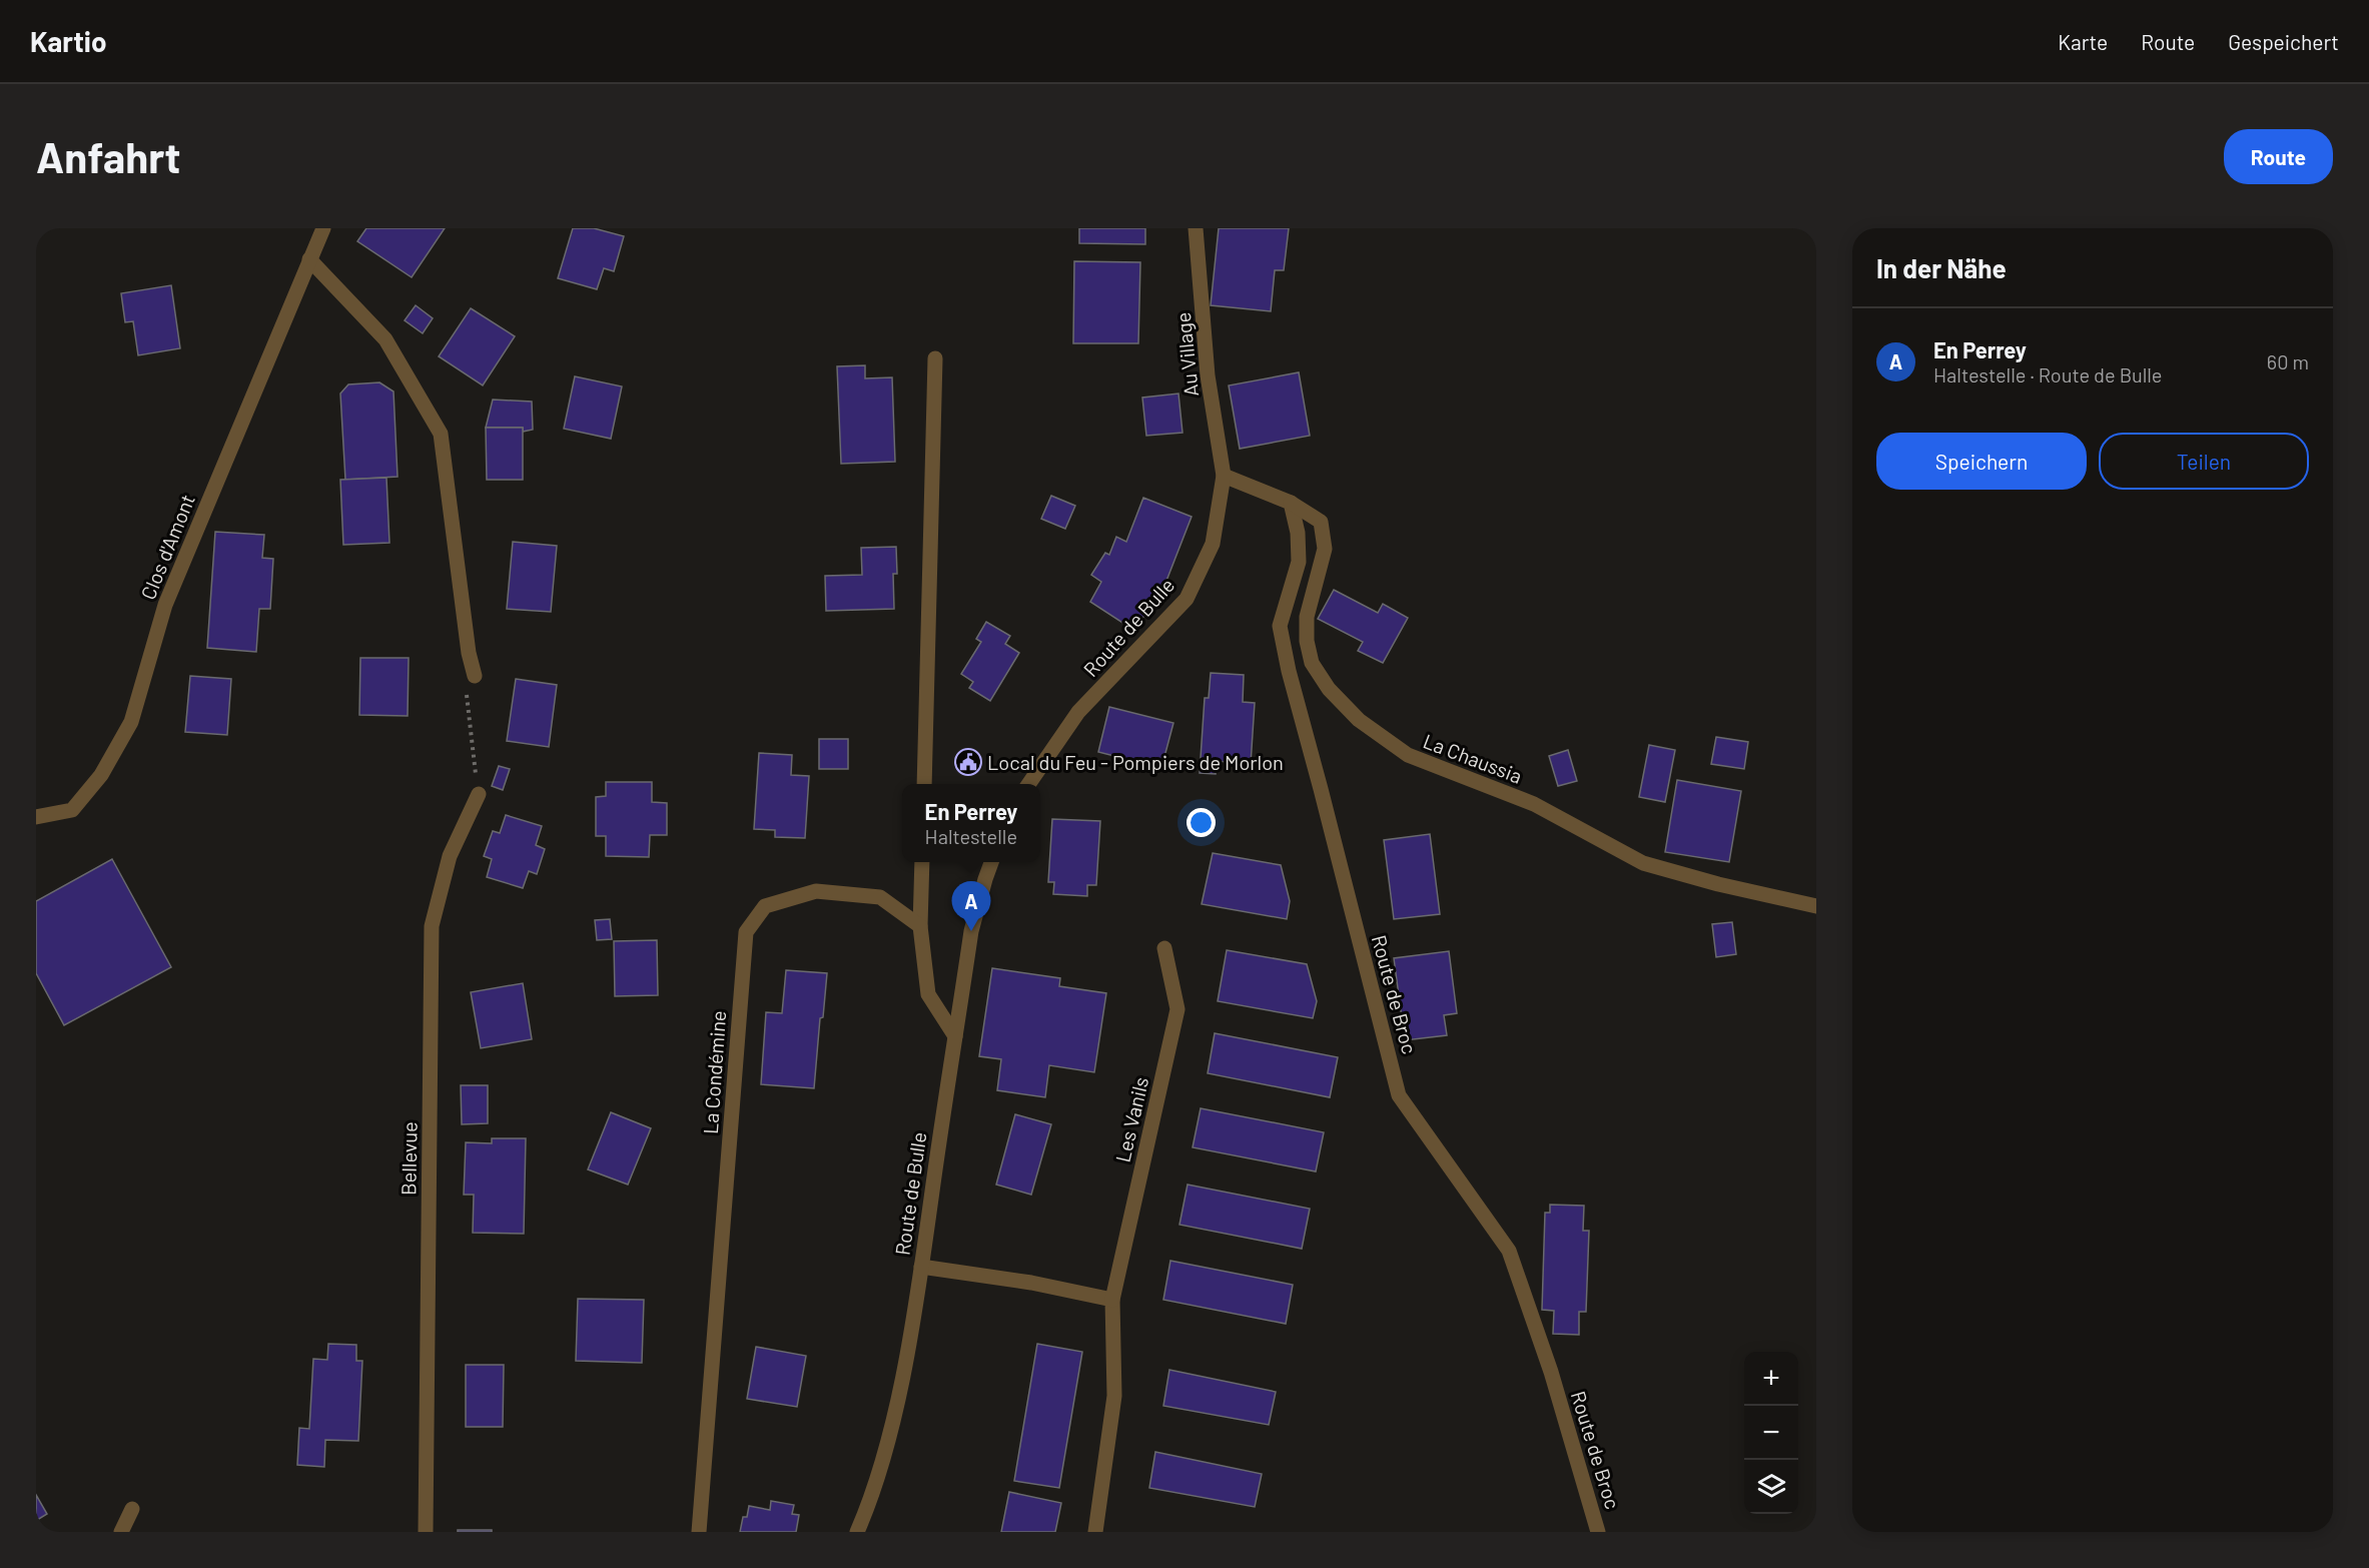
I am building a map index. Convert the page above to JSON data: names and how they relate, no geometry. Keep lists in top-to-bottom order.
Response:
{
  "streets": {
    "street": [
      "Au Village",
      "Clos d'Amont",
      "Route de Bulle",
      "La Chaussia",
      "Route de Broc",
      "La Condémine",
      "Les Vanils",
      "Bellevue"
    ]
  },
  "crossings": [
    ["Au Village", "Route de Bulle"],
    ["La Chaussia", "Route de Broc"]
  ],
  "places": {
    "public building": ["Local du Feu - Pompiers de Morlon"]
  },
  "page": {
    "header": "Kartio",
    "nav": ["Karte", "Route", "Gespeichert"],
    "buttons": [
      "Route",
      ["Speichern", "Teilen"]
    ],
    "title": "Anfahrt",
    "heading": "In der Nähe",
    "list": [
      {
        "mark": "A",
        "name": "En Perrey",
        "note": "Haltestelle · Route de Bulle",
        "value": "60 m"
      }
    ],
    "popup": ["En Perrey", "Haltestelle"],
    "pins": "A",
    "map_buttons": ["+", "−"]
  }
}
